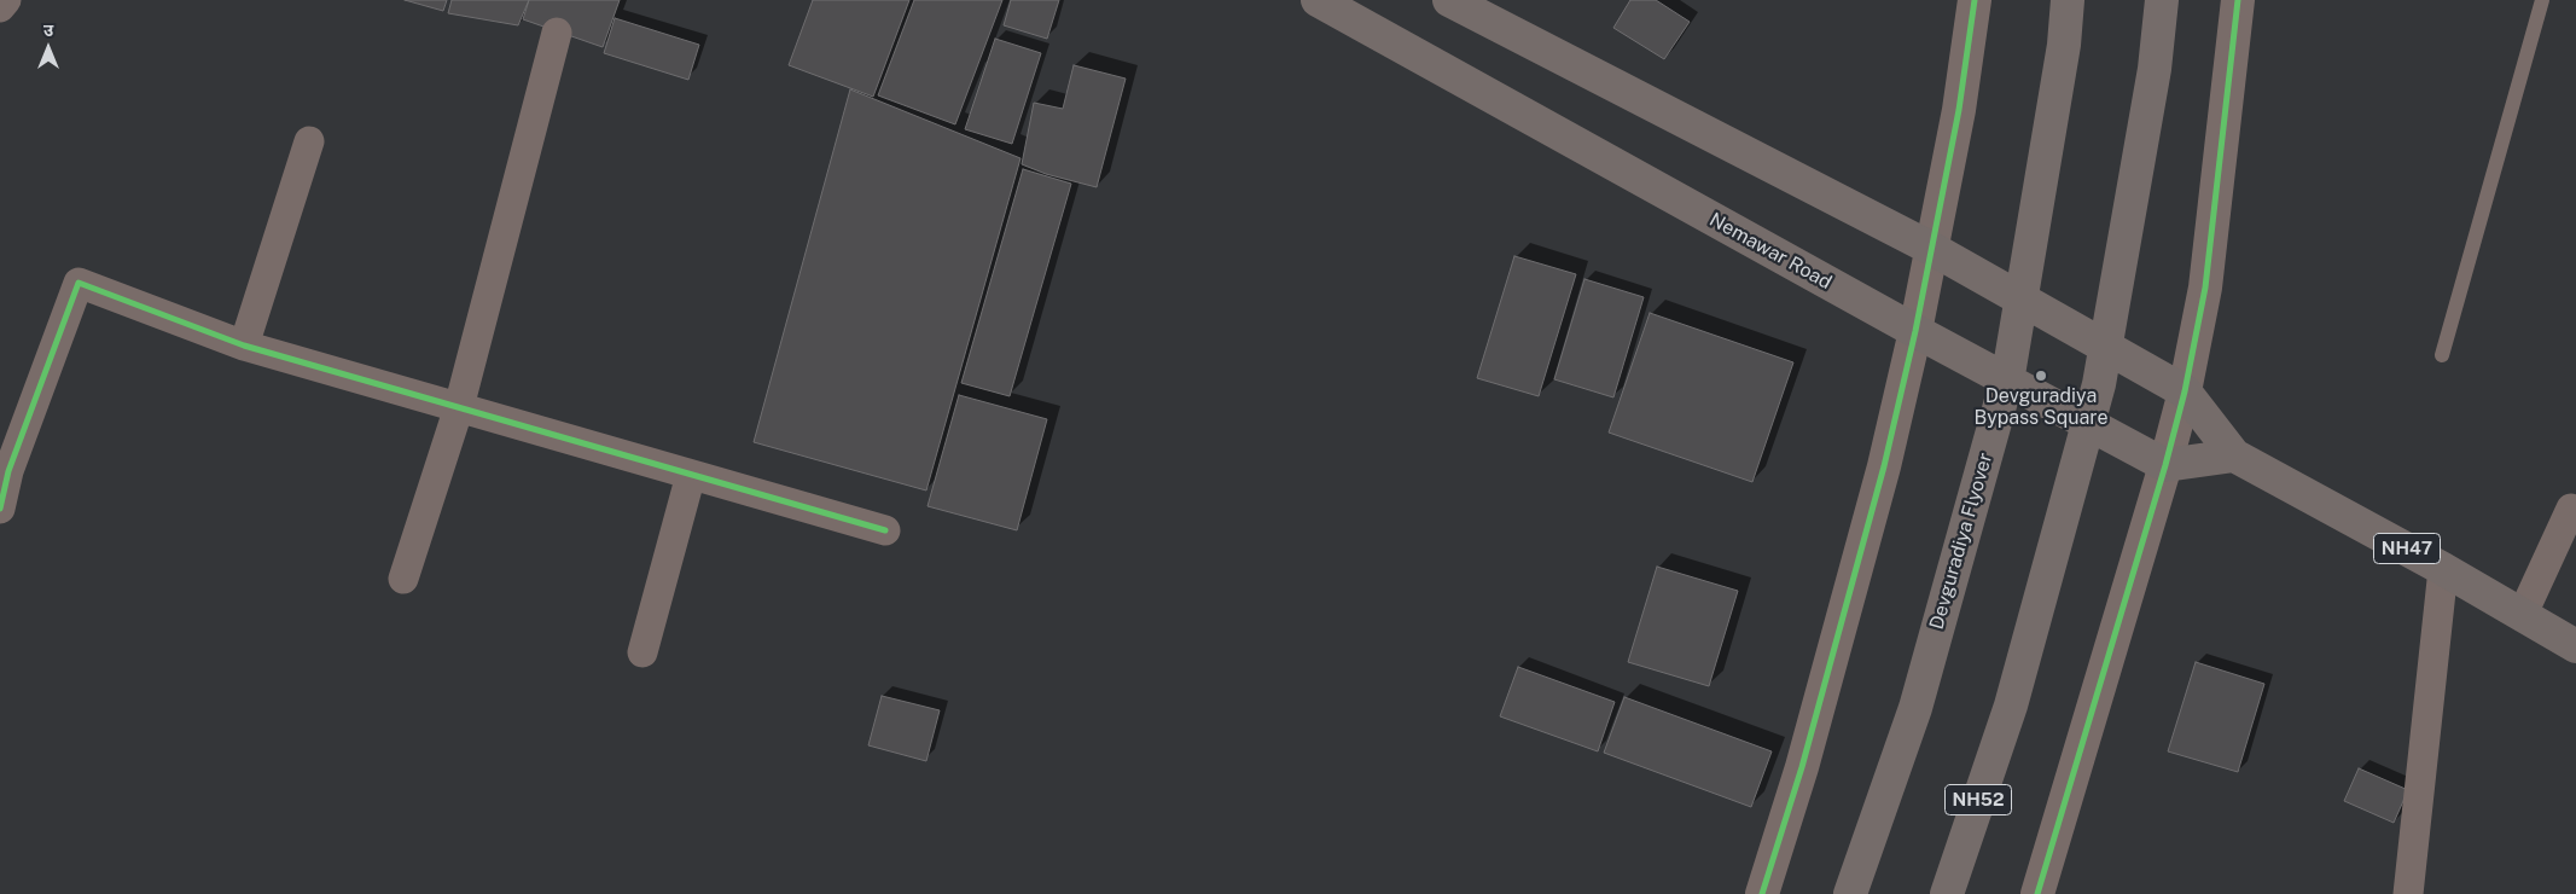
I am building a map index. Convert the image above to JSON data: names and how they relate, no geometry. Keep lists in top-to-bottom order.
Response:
{
  "streets": {
    "highway": [
      "Nemawar Road",
      "Devguradiya Flyover",
      "NH47",
      "NH52"
    ]
  },
  "places": ["Devguradiya Bypass Square"],
  "north": "top"
}
